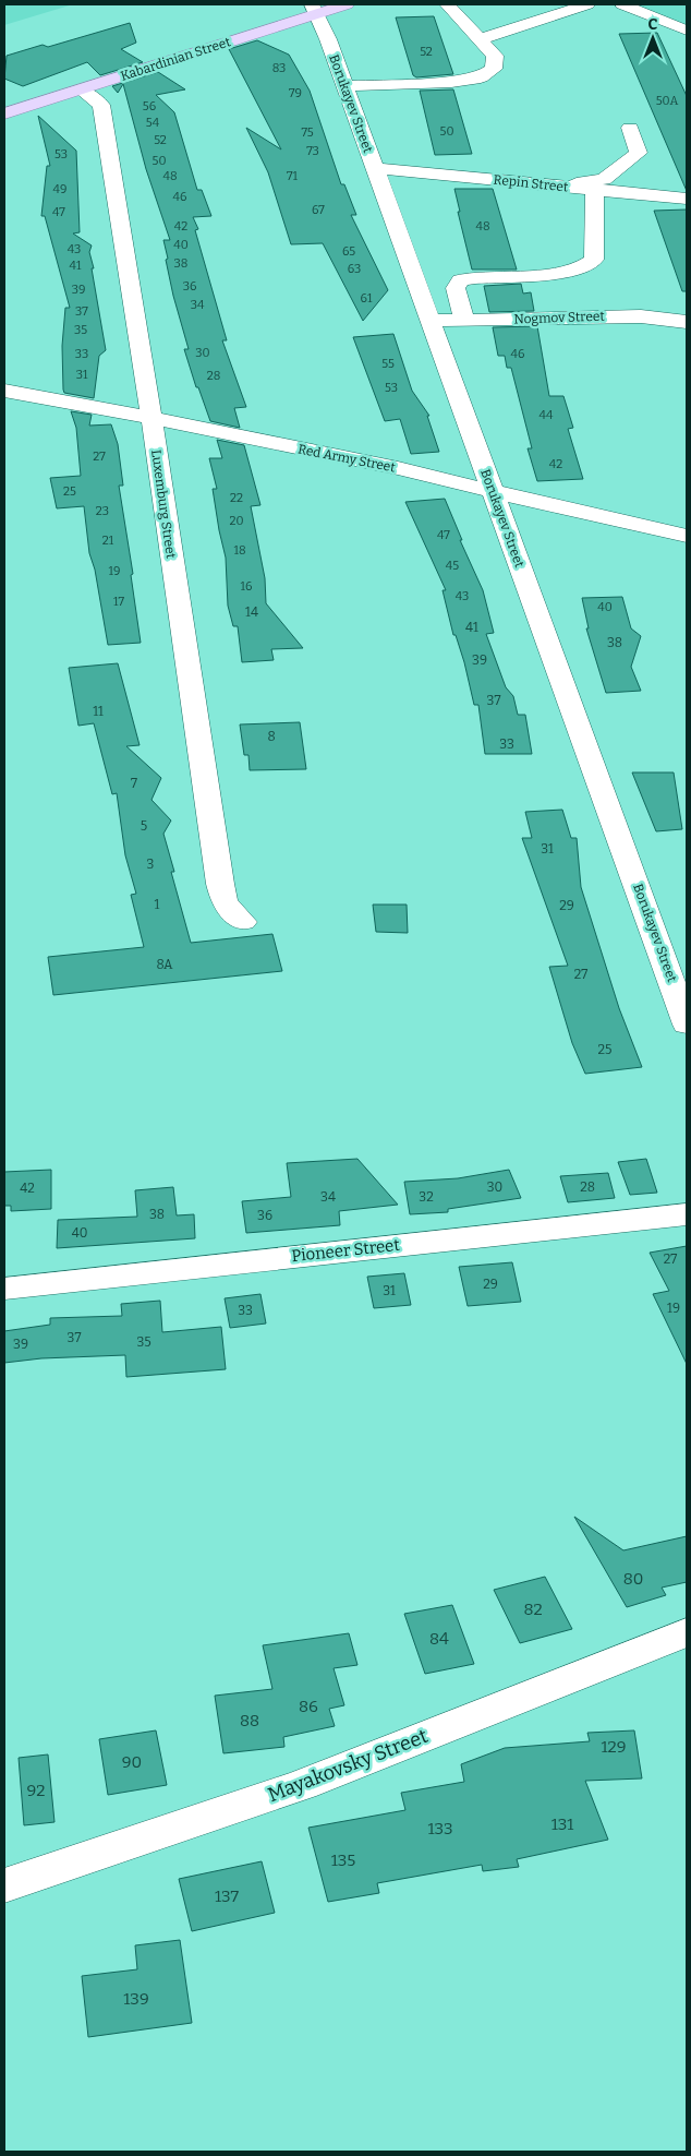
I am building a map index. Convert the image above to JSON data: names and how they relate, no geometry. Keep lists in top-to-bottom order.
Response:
{
  "streets": {
    "main road": ["Kabardinian Street"],
    "street": [
      "Borukayev Street",
      "Repin Street",
      "Nogmov Street",
      "Red Army Street",
      "Luxemburg Street",
      "Pioneer Street",
      "Mayakovsky Street"
    ]
  },
  "crossings": [
    ["Kabardinian Street", "Borukayev Street"],
    ["Kabardinian Street", "Luxemburg Street"],
    ["Borukayev Street", "Repin Street"],
    ["Borukayev Street", "Nogmov Street"],
    ["Borukayev Street", "Red Army Street"],
    ["Red Army Street", "Luxemburg Street"]
  ],
  "house_numbers": [
    "52",
    "83",
    "79",
    "50А",
    "56",
    "54",
    "50",
    "75",
    "52",
    "73",
    "53",
    "50",
    "48",
    "71",
    "49",
    "46",
    "67",
    "47",
    "42",
    "48",
    "40",
    "43",
    "65",
    "38",
    "41",
    "63",
    "36",
    "39",
    "61",
    "34",
    "37",
    "35",
    "30",
    "33",
    "46",
    "55",
    "31",
    "28",
    "53",
    "44",
    "27",
    "42",
    "25",
    "22",
    "23",
    "20",
    "47",
    "21",
    "18",
    "45",
    "19",
    "16",
    "43",
    "17",
    "40",
    "14",
    "41",
    "38",
    "39",
    "37",
    "11",
    "8",
    "33",
    "7",
    "5",
    "31",
    "3",
    "1",
    "29",
    "8А",
    "27",
    "25",
    "30",
    "28",
    "42",
    "34",
    "32",
    "38",
    "36",
    "40",
    "27",
    "29",
    "31",
    "19",
    "33",
    "37",
    "35",
    "39",
    "80",
    "82",
    "84",
    "86",
    "88",
    "129",
    "90",
    "92",
    "131",
    "133",
    "135",
    "137",
    "139"
  ],
  "north": "top"
}
